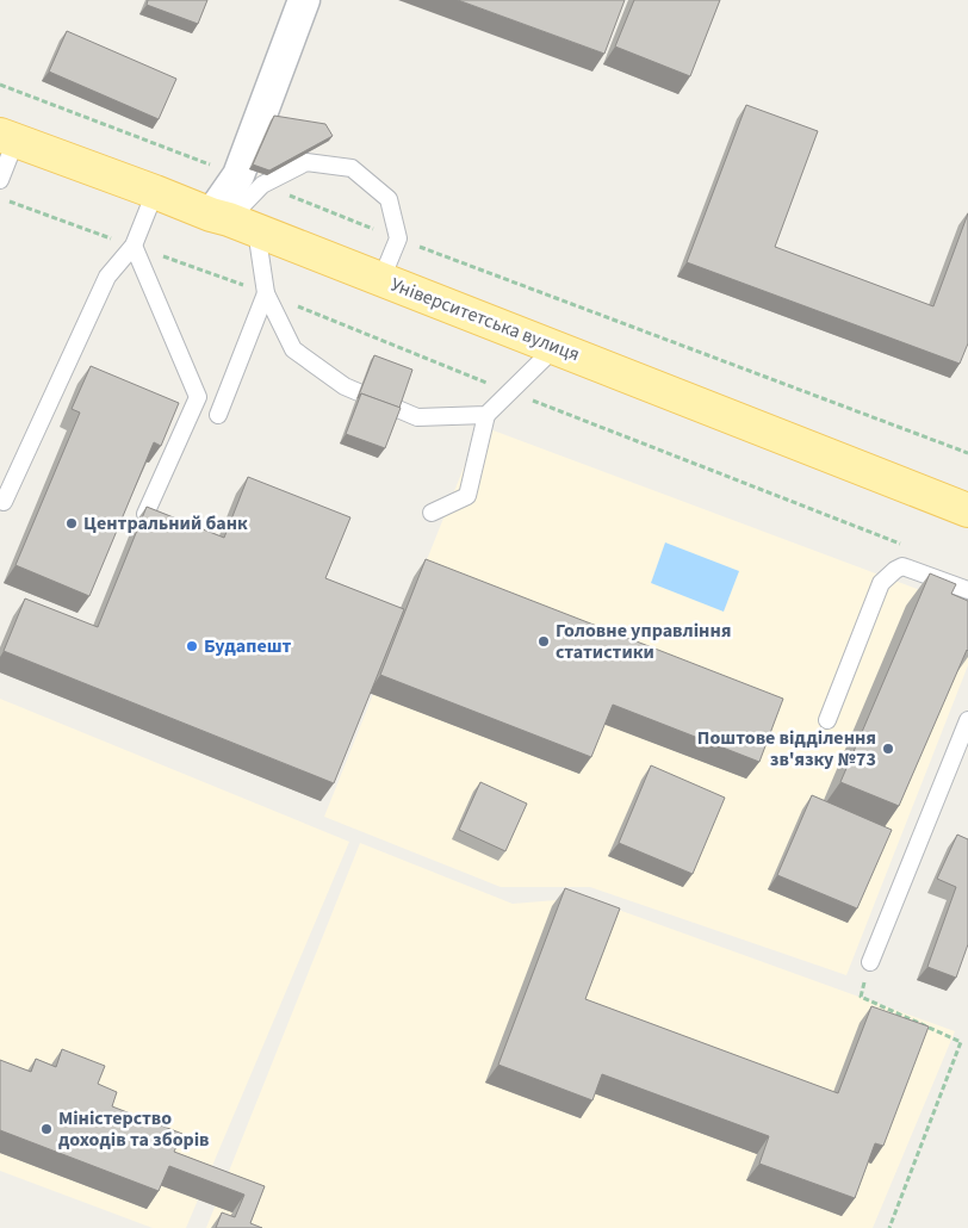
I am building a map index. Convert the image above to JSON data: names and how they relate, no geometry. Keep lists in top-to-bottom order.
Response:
{
  "streets": {
    "main road": ["Університетська вулиця"]
  },
  "places": [
    "Центральний банк",
    "Головне управління статистики",
    "Будапешт",
    "Поштове відділення зв'язку №73",
    "Міністерство доходів та зборів"
  ]
}
